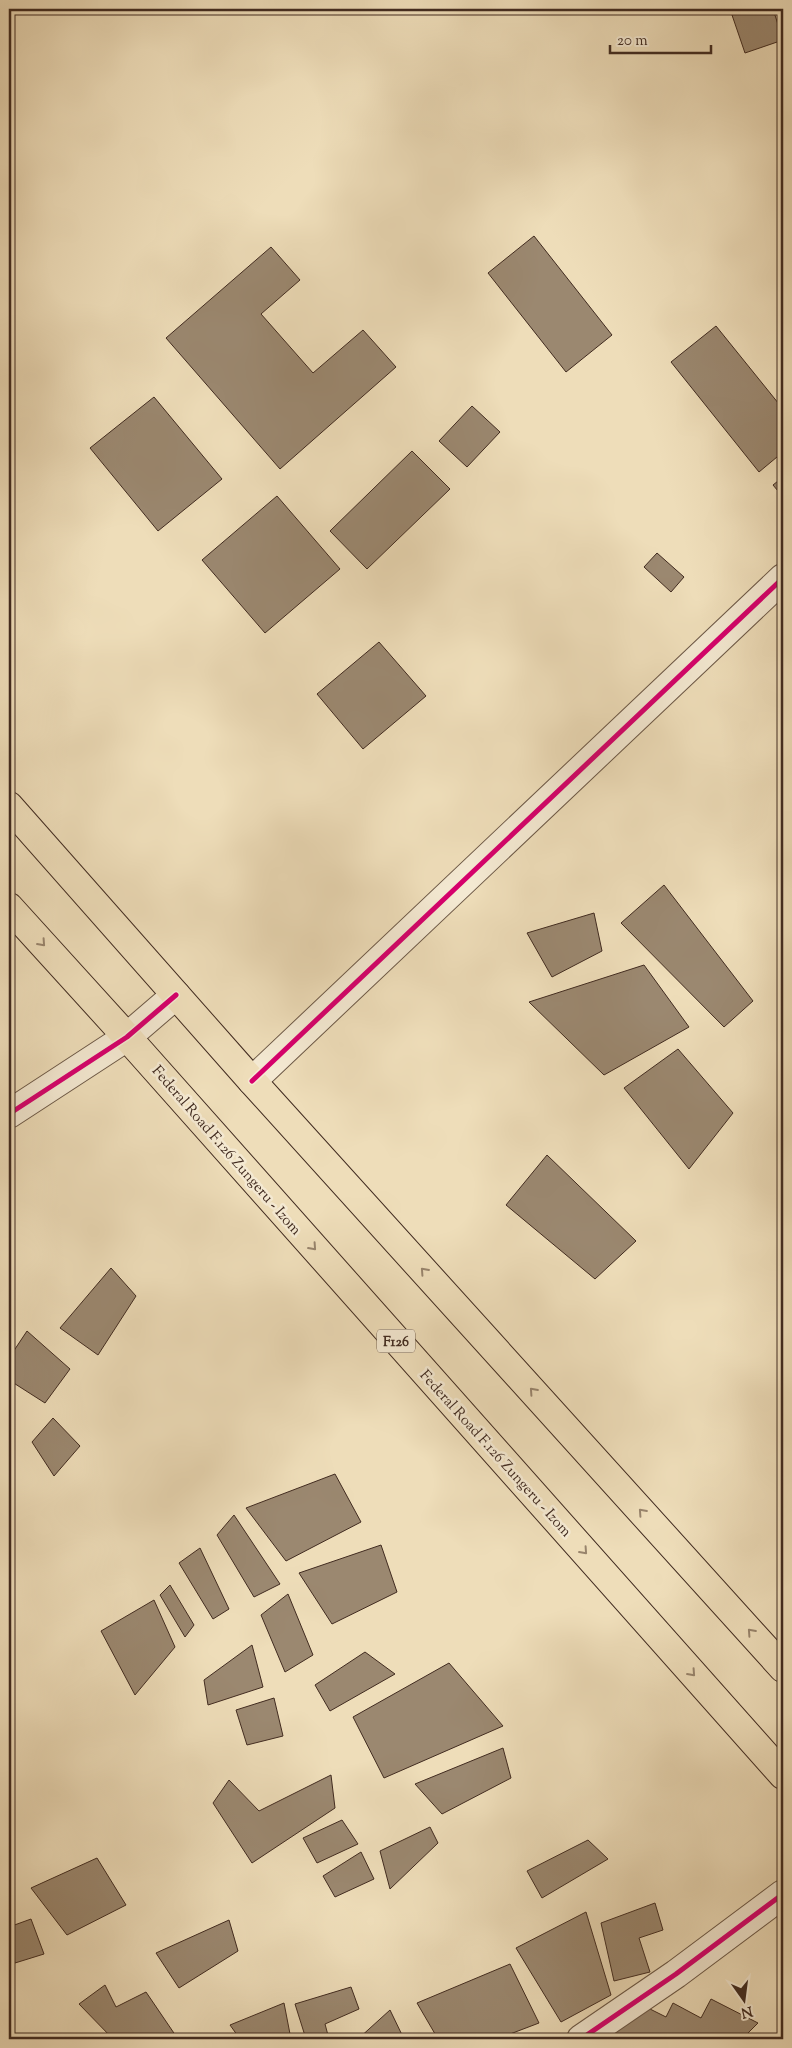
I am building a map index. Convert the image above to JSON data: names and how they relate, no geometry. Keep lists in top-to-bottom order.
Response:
{
  "streets": {
    "main road": ["Federal Road F.126 Zungeru - Izom", "F126"]
  },
  "scale_bar": "20 m",
  "north": "bottom"
}
